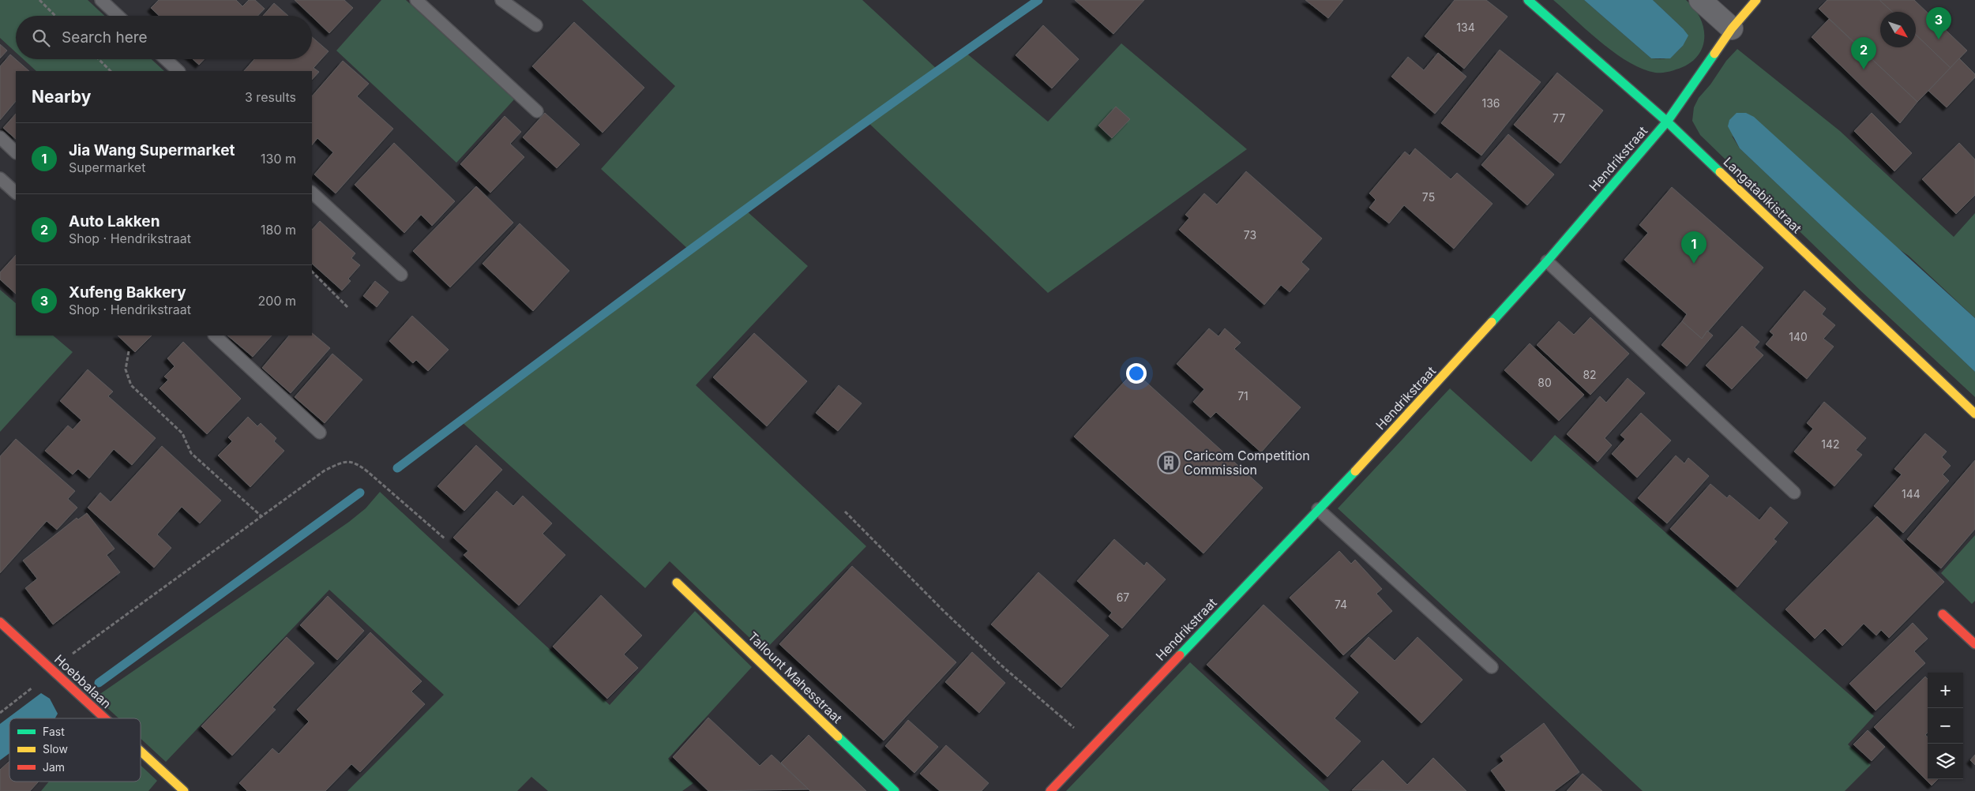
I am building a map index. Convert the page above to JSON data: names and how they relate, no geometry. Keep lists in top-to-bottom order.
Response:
{
  "streets": {
    "street": [
      "Hendrikstraat",
      "Langatabikistraat",
      "Tallount Mahesstraat",
      "Hoebbalaan"
    ]
  },
  "crossings": [
    ["Hendrikstraat", "Langatabikistraat"]
  ],
  "places": {
    "building": ["Caricom Competition Commission"]
  },
  "house_numbers": [
    "134",
    "136",
    "77",
    "75",
    "73",
    "140",
    "82",
    "80",
    "71",
    "142",
    "144",
    "67",
    "74"
  ],
  "legend": ["Fast", "Slow", "Jam"],
  "north": "bottom right",
  "page": {
    "pins": ["3", "2", "1"],
    "search": "Search here",
    "heading": ["Nearby", "3 results"],
    "list": [
      {
        "mark": "1",
        "name": "Jia Wang Supermarket",
        "note": "Supermarket",
        "value": "130 m"
      },
      {
        "mark": "2",
        "name": "Auto Lakken",
        "note": "Shop · Hendrikstraat",
        "value": "180 m"
      },
      {
        "mark": "3",
        "name": "Xufeng Bakkery",
        "note": "Shop · Hendrikstraat",
        "value": "200 m"
      }
    ],
    "map_buttons": ["+", "−"]
  }
}
